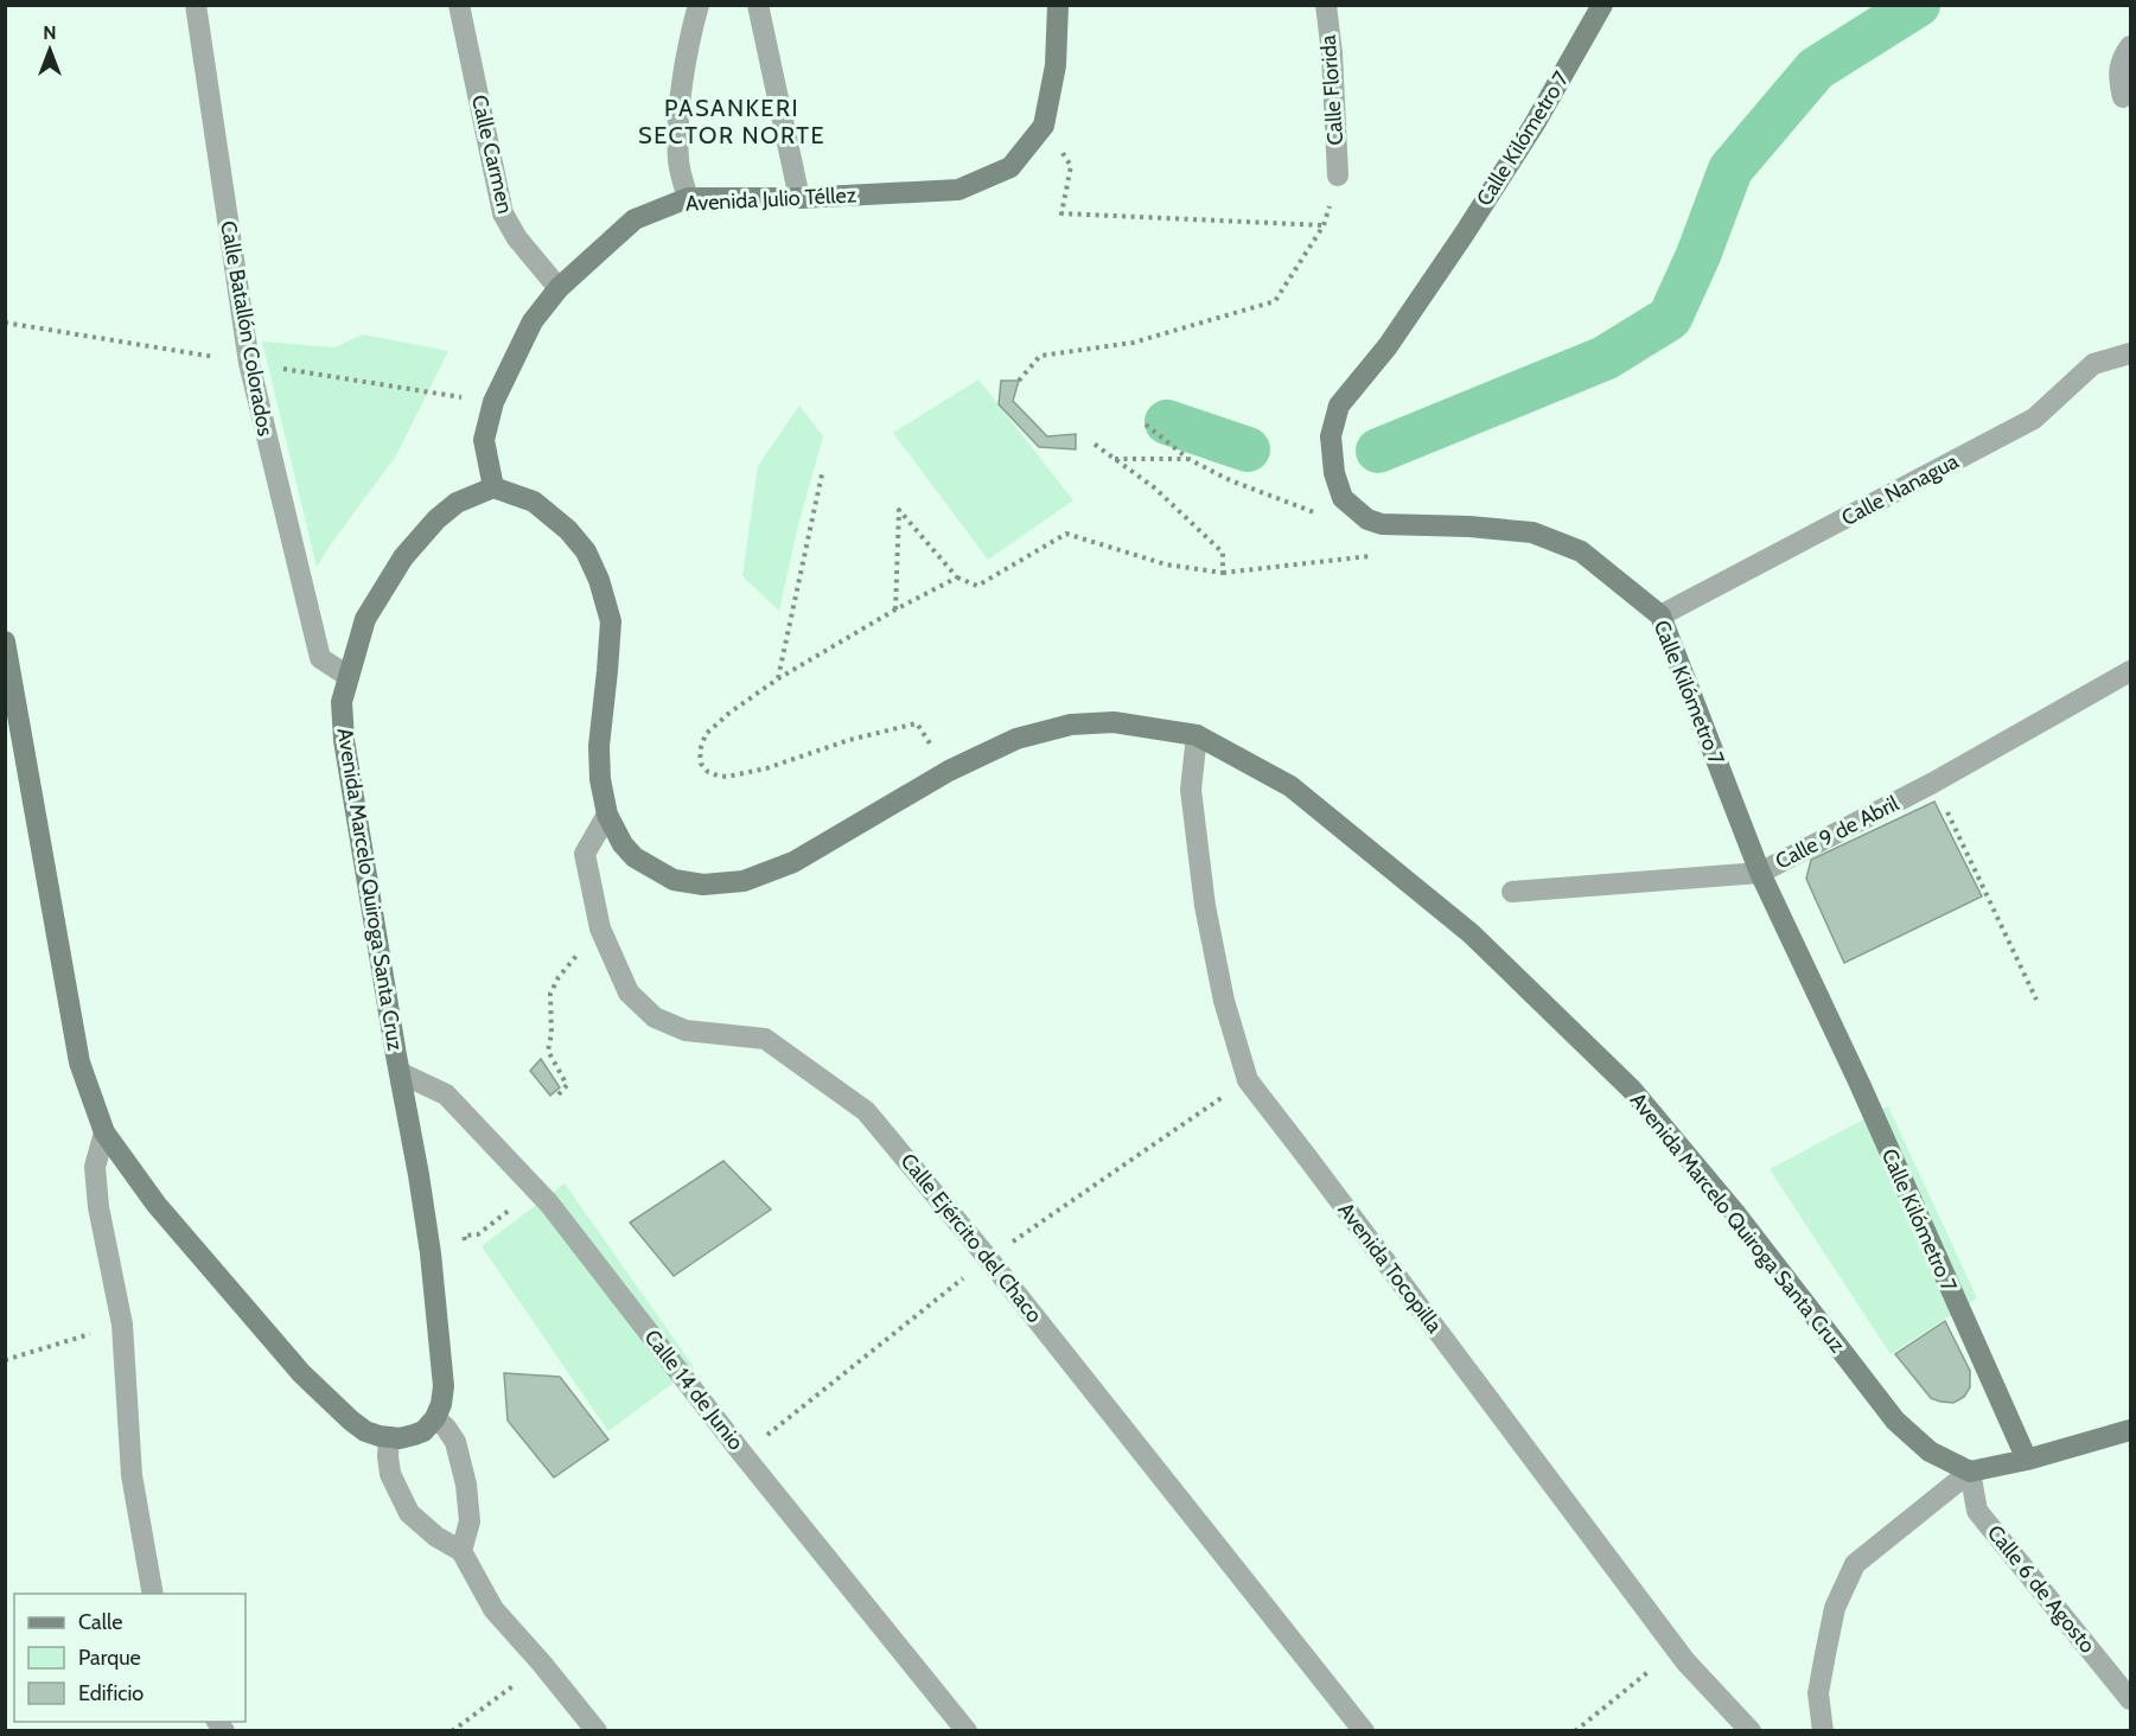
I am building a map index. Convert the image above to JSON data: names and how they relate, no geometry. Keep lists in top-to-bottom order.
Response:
{
  "streets": {
    "main road": ["Calle Kilómetro 7", "Avenida Julio Téllez", "Avenida Marcelo Quiroga Santa Cruz"],
    "street": [
      "Calle Florida",
      "Calle Carmen",
      "Calle Batallón Colorados",
      "Calle Nanagua",
      "Calle 9 de Abril",
      "Calle Ejército del Chaco",
      "Avenida Tocopilla",
      "Calle 14 de Junio",
      "Calle 6 de Agosto"
    ]
  },
  "crossings": [
    ["Calle Kilómetro 7", "Calle Nanagua"],
    ["Calle Kilómetro 7", "Calle 9 de Abril"],
    ["Calle Carmen", "Avenida Julio Téllez"],
    ["Avenida Julio Téllez", "Avenida Marcelo Quiroga Santa Cruz"],
    ["Calle Batallón Colorados", "Avenida Marcelo Quiroga Santa Cruz"],
    ["Avenida Marcelo Quiroga Santa Cruz", "Calle Ejército del Chaco"],
    ["Avenida Marcelo Quiroga Santa Cruz", "Avenida Tocopilla"],
    ["Avenida Marcelo Quiroga Santa Cruz", "Calle 14 de Junio"],
    ["Avenida Marcelo Quiroga Santa Cruz", "Calle 6 de Agosto"]
  ],
  "districts": ["PASANKERI SECTOR NORTE"],
  "legend": ["Calle", "Parque", "Edificio"],
  "north": "top"
}
